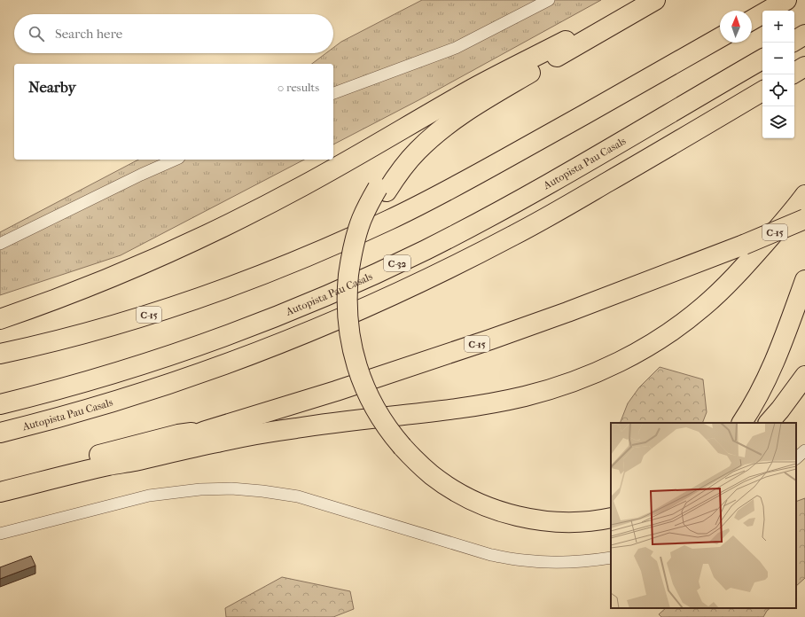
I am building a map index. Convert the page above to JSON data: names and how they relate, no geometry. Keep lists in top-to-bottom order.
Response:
{
  "streets": {
    "highway": ["Autopista Pau Casals", "C-15", "C-32"]
  },
  "north": "top",
  "page": {
    "map_buttons": ["+", "−"],
    "search": "Search here",
    "heading": ["Nearby", "0 results"]
  }
}
